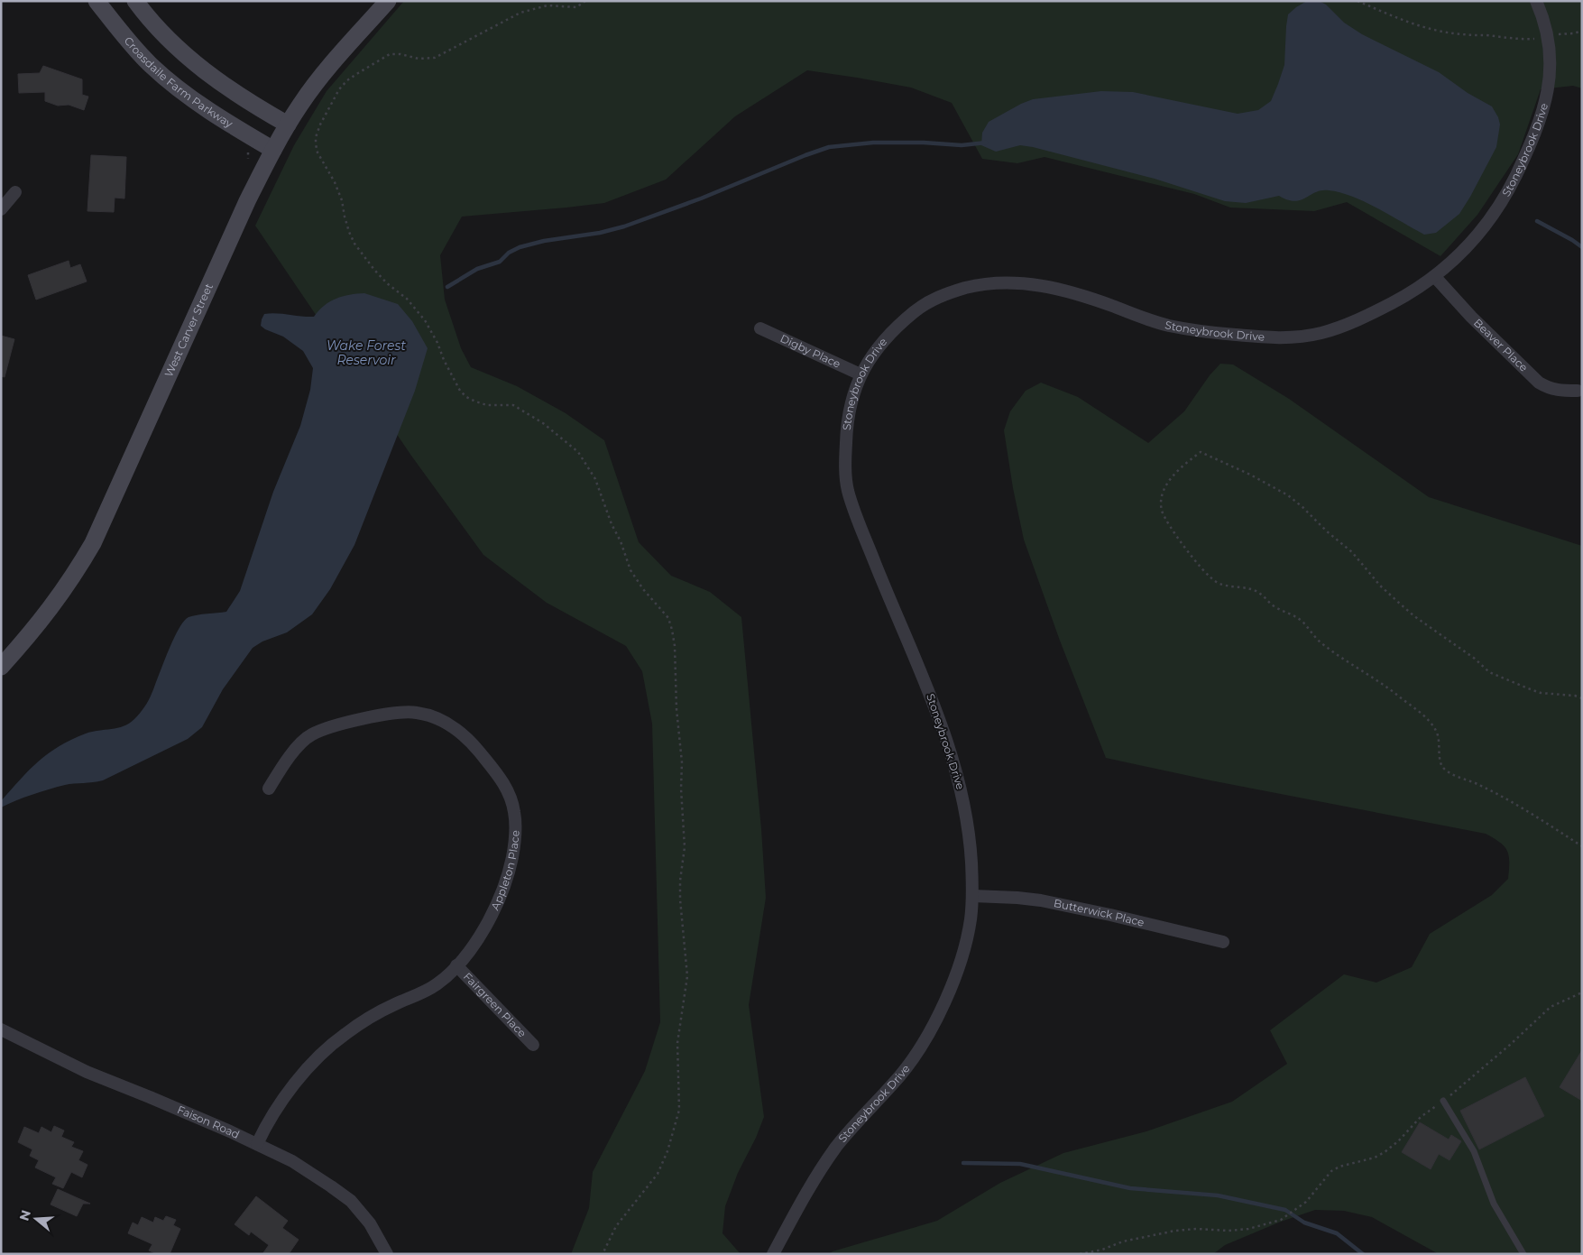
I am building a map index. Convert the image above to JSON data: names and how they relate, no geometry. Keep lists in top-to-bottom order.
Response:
{
  "streets": {
    "street": [
      "Croasdaile Farm Parkway",
      "Stoneybrook Drive",
      "West Carver Street",
      "Beaver Place",
      "Digby Place",
      "Appleton Place",
      "Butterwick Place",
      "Fairgreen Place",
      "Faison Road"
    ]
  },
  "crossings": [
    ["Croasdaile Farm Parkway", "West Carver Street"],
    ["Stoneybrook Drive", "Beaver Place"],
    ["Stoneybrook Drive", "Digby Place"],
    ["Stoneybrook Drive", "Butterwick Place"],
    ["Appleton Place", "Fairgreen Place"],
    ["Appleton Place", "Faison Road"]
  ],
  "water": ["Wake Forest Reservoir"],
  "north": "left"
}
